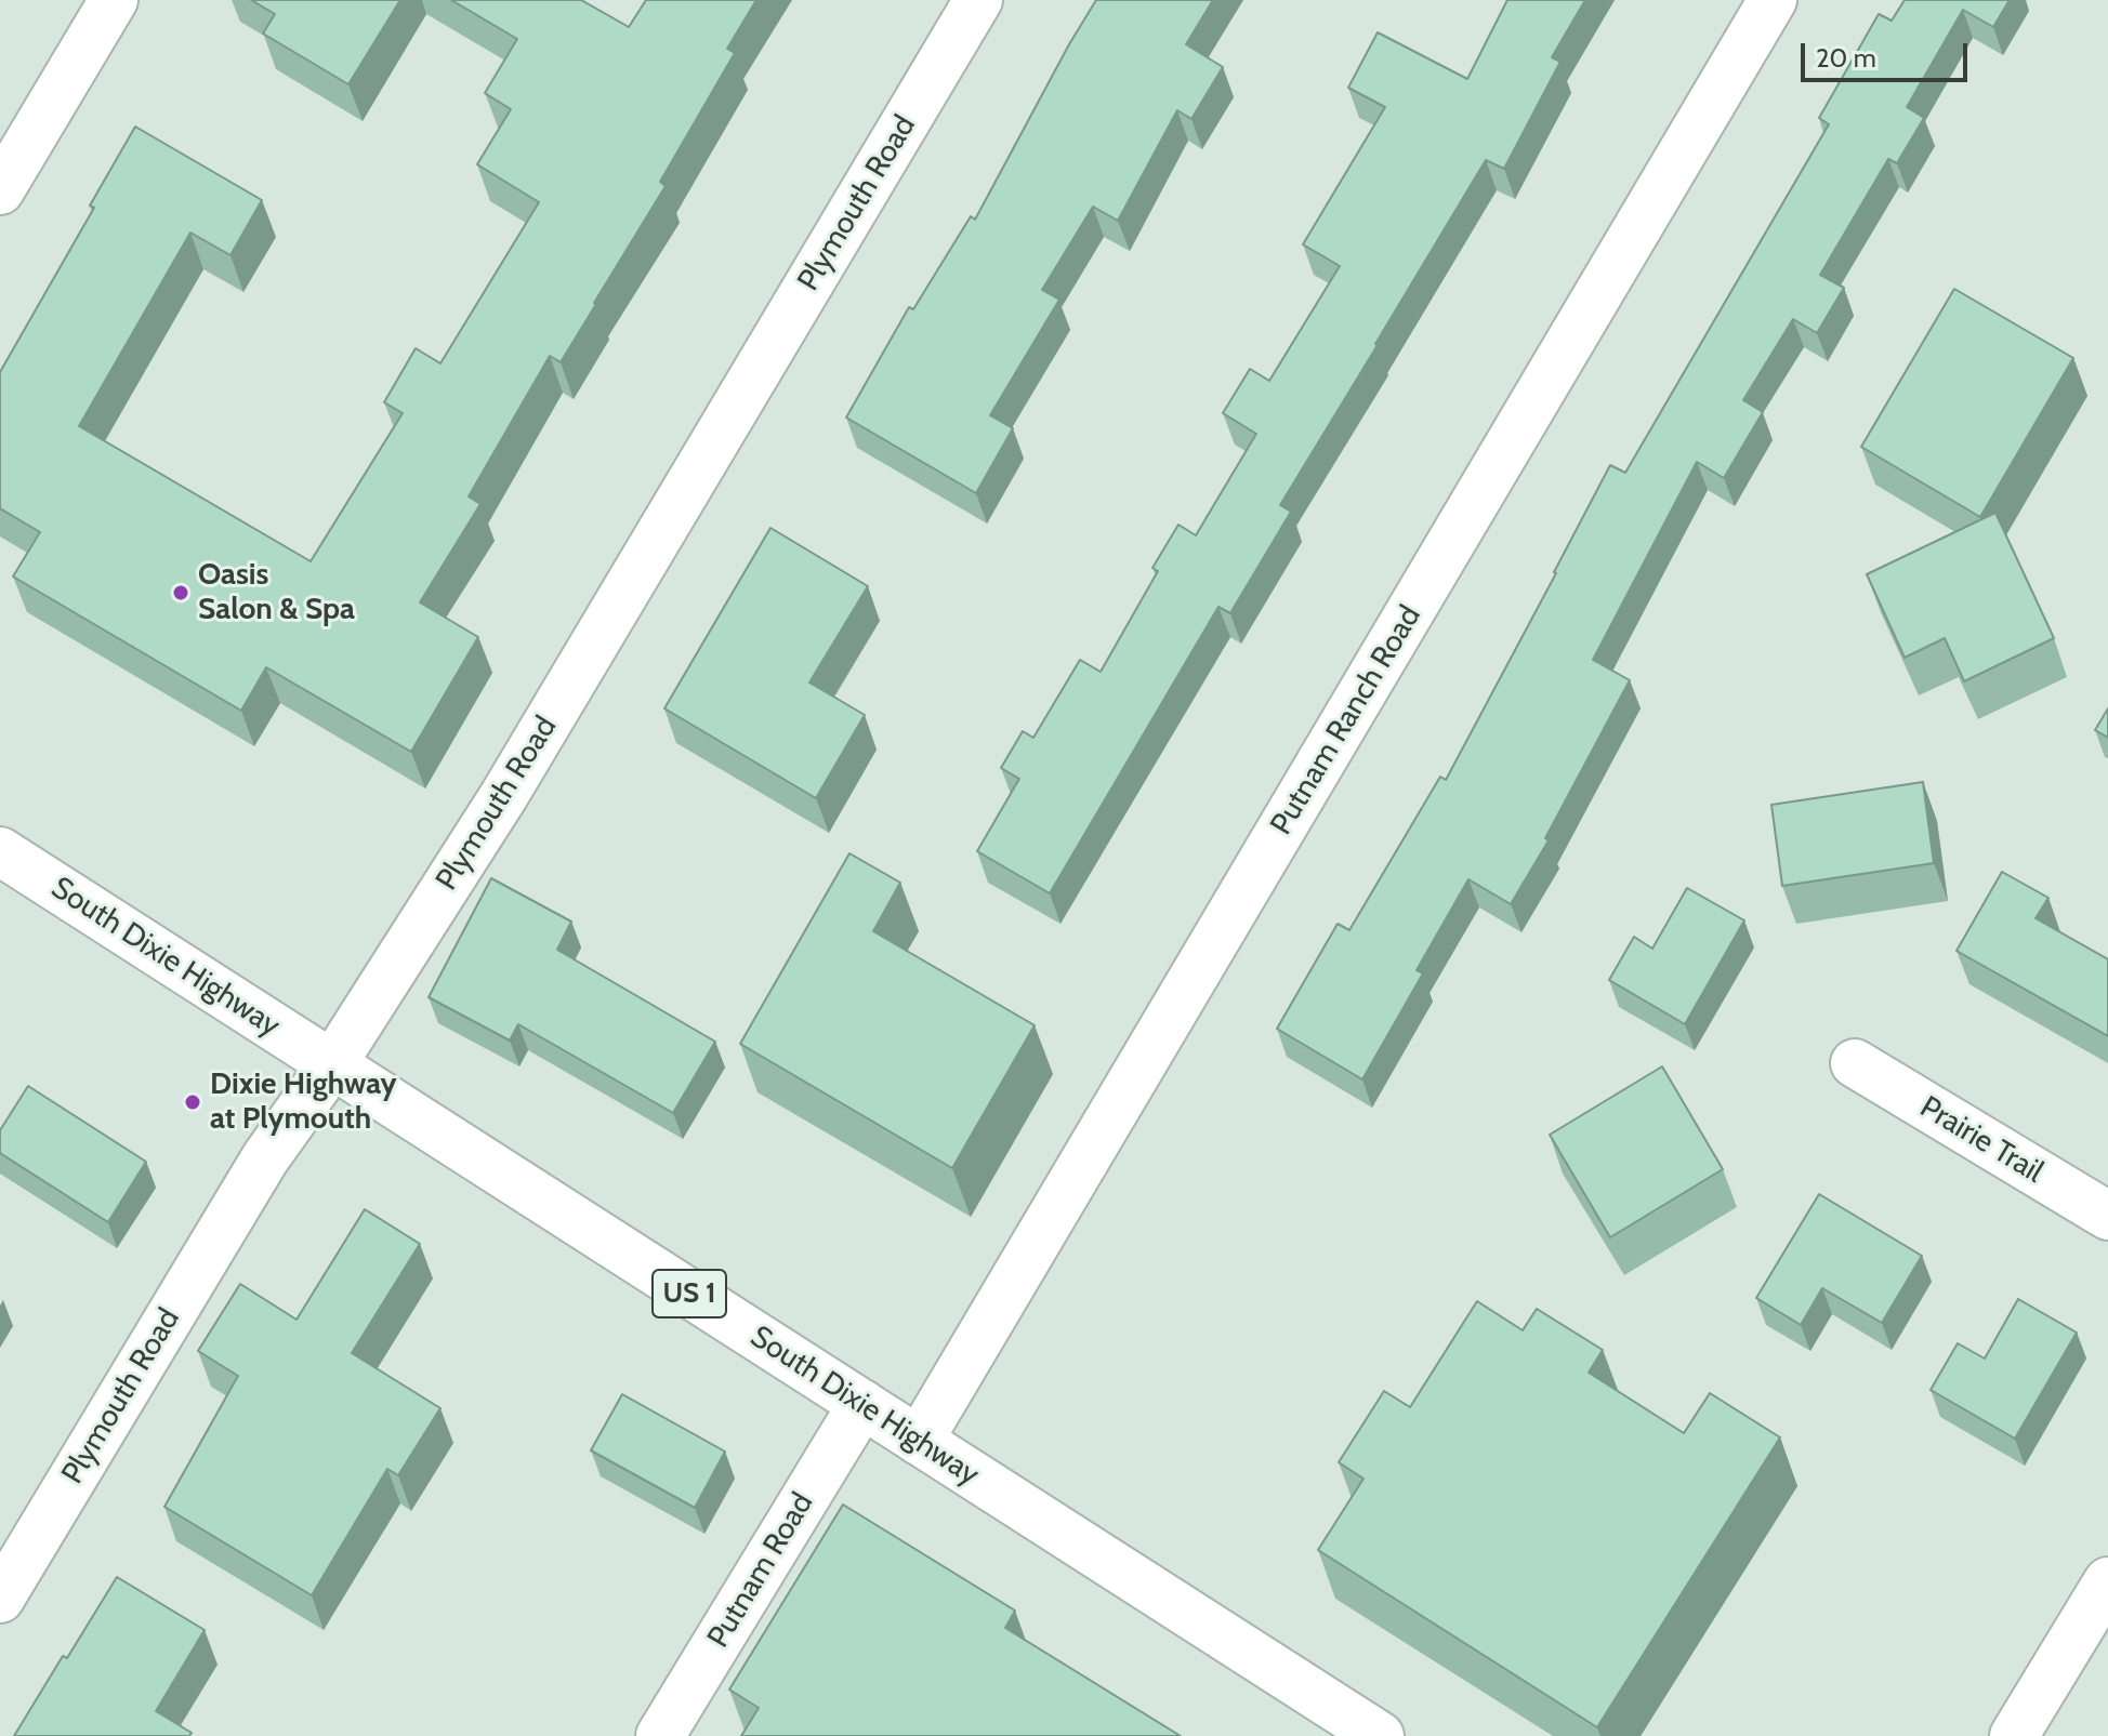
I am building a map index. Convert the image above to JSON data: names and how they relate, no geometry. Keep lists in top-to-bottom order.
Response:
{
  "streets": {
    "street": [
      "Plymouth Road",
      "Putnam Ranch Road",
      "South Dixie Highway",
      "Prairie Trail",
      "US 1",
      "Putnam Road"
    ]
  },
  "crossings": [
    ["Plymouth Road", "South Dixie Highway"],
    ["Putnam Ranch Road", "South Dixie Highway"],
    ["South Dixie Highway", "Putnam Road"]
  ],
  "places": ["Oasis Salon & Spa", "Dixie Highway at Plymouth"],
  "scale_bar": "20 m"
}
